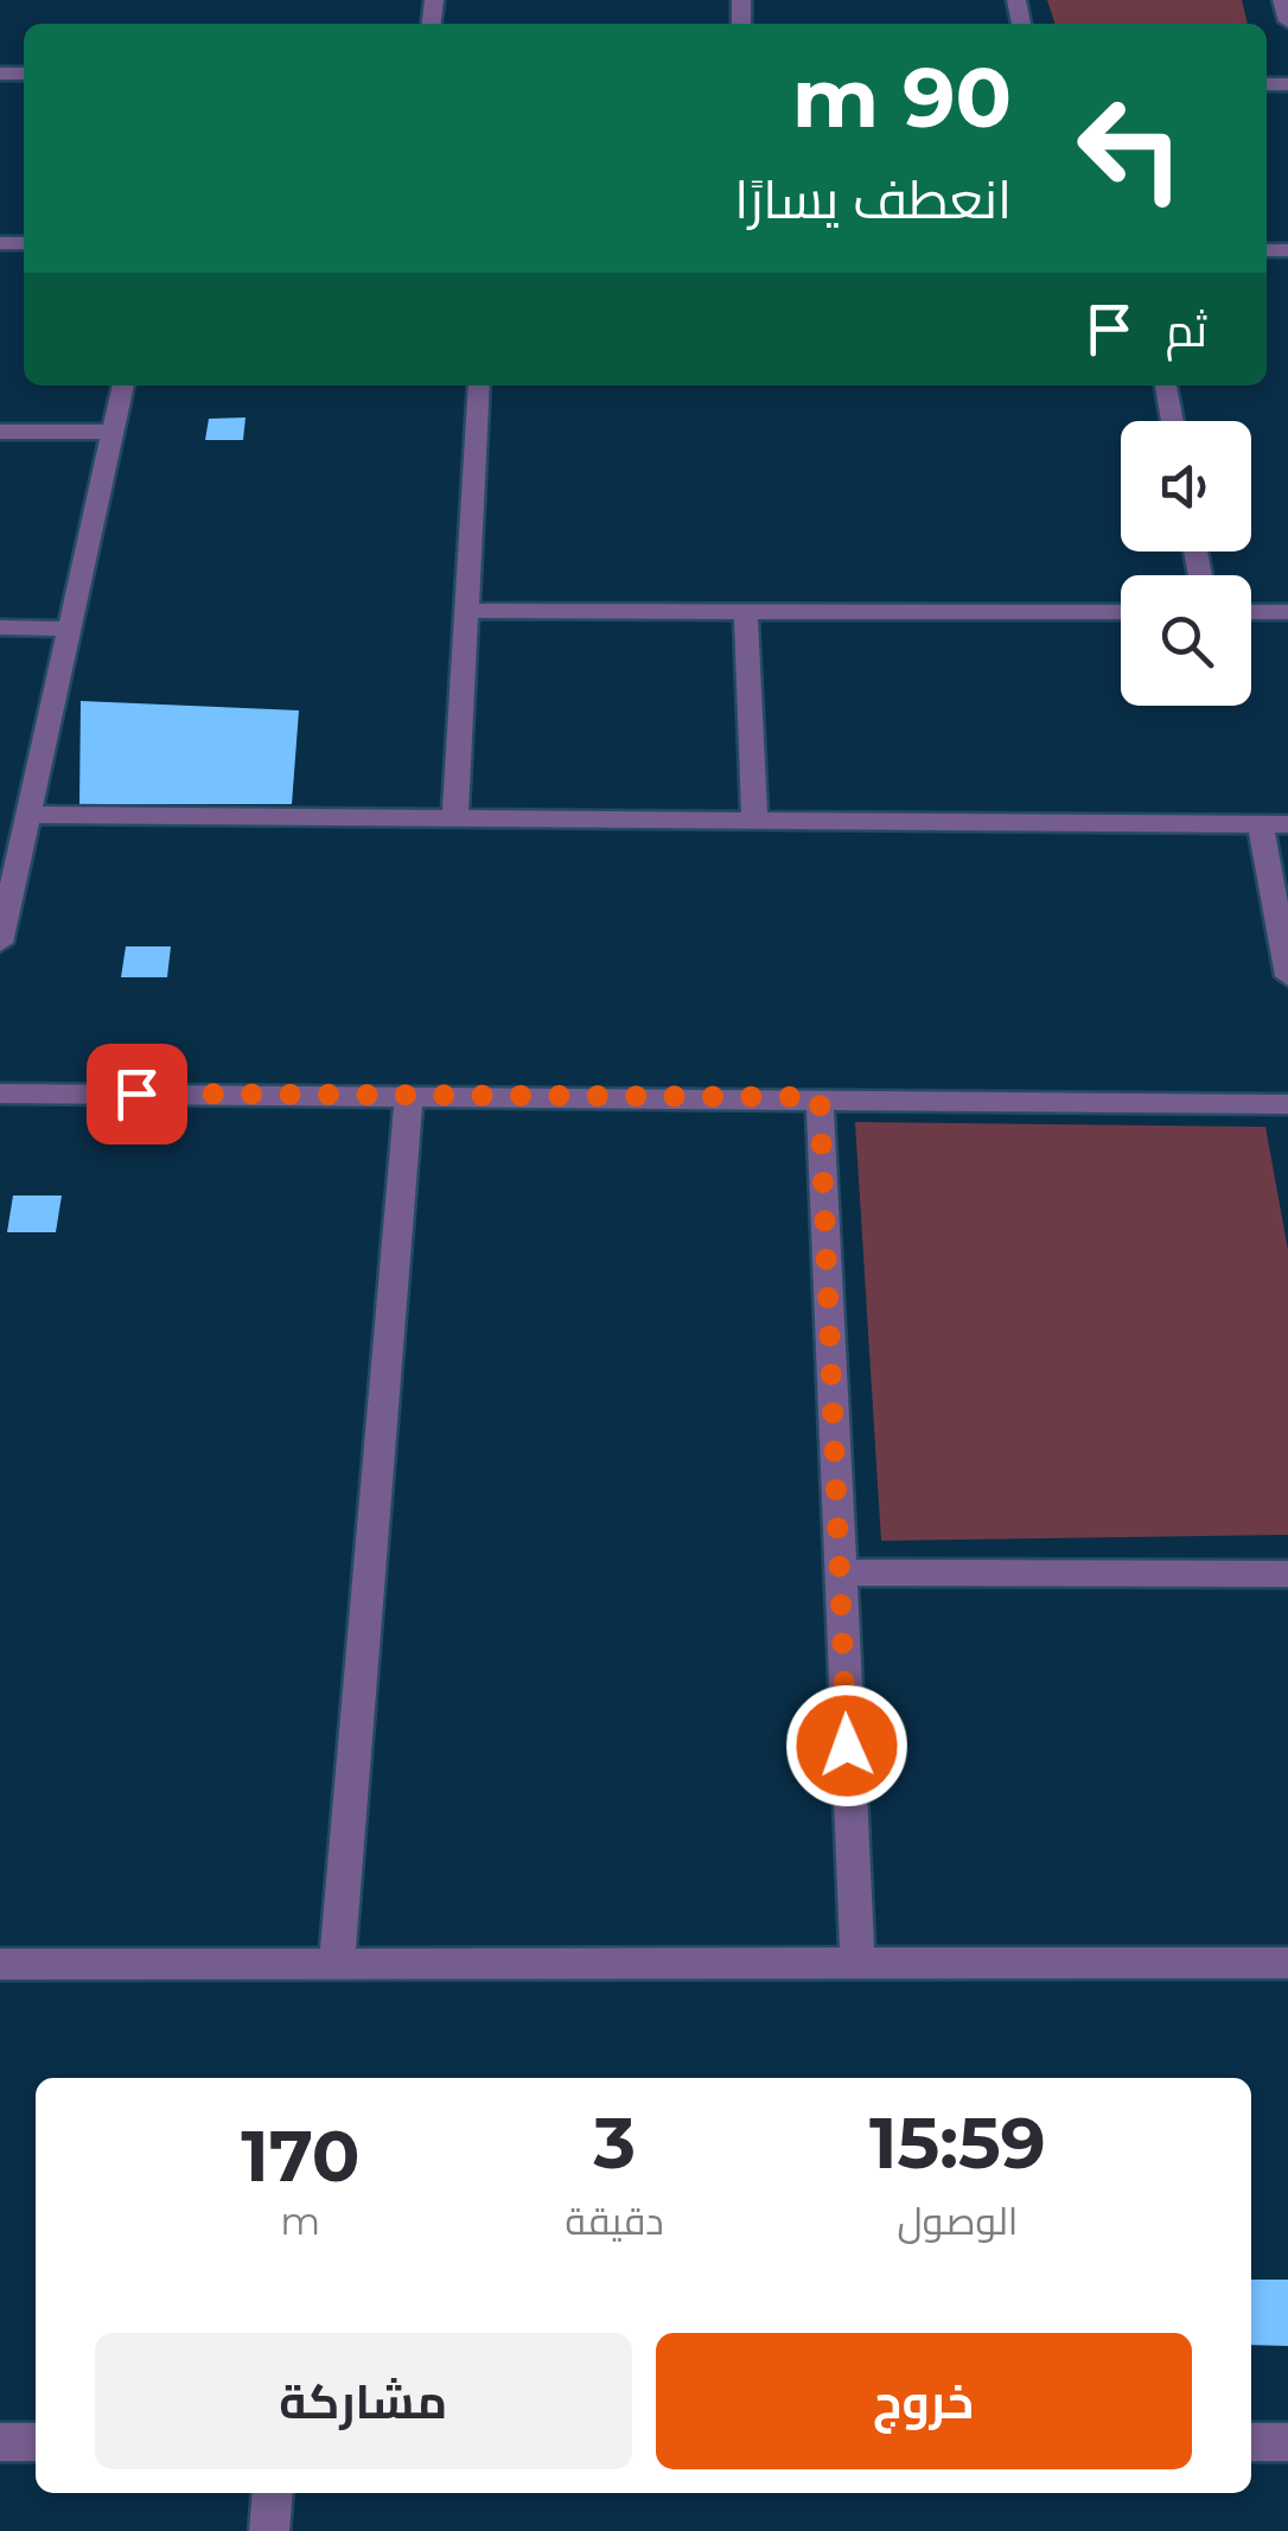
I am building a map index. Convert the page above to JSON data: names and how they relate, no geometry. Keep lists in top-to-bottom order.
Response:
{
  "page": {
    "turn": ["90 m", "انعطف يسارًا"],
    "then": "ثم",
    "eta": [
      "15:59",
      "الوصول",
      "3",
      "دقيقة",
      "170",
      "m"
    ],
    "buttons": ["خروج", "مشاركة"]
  }
}
